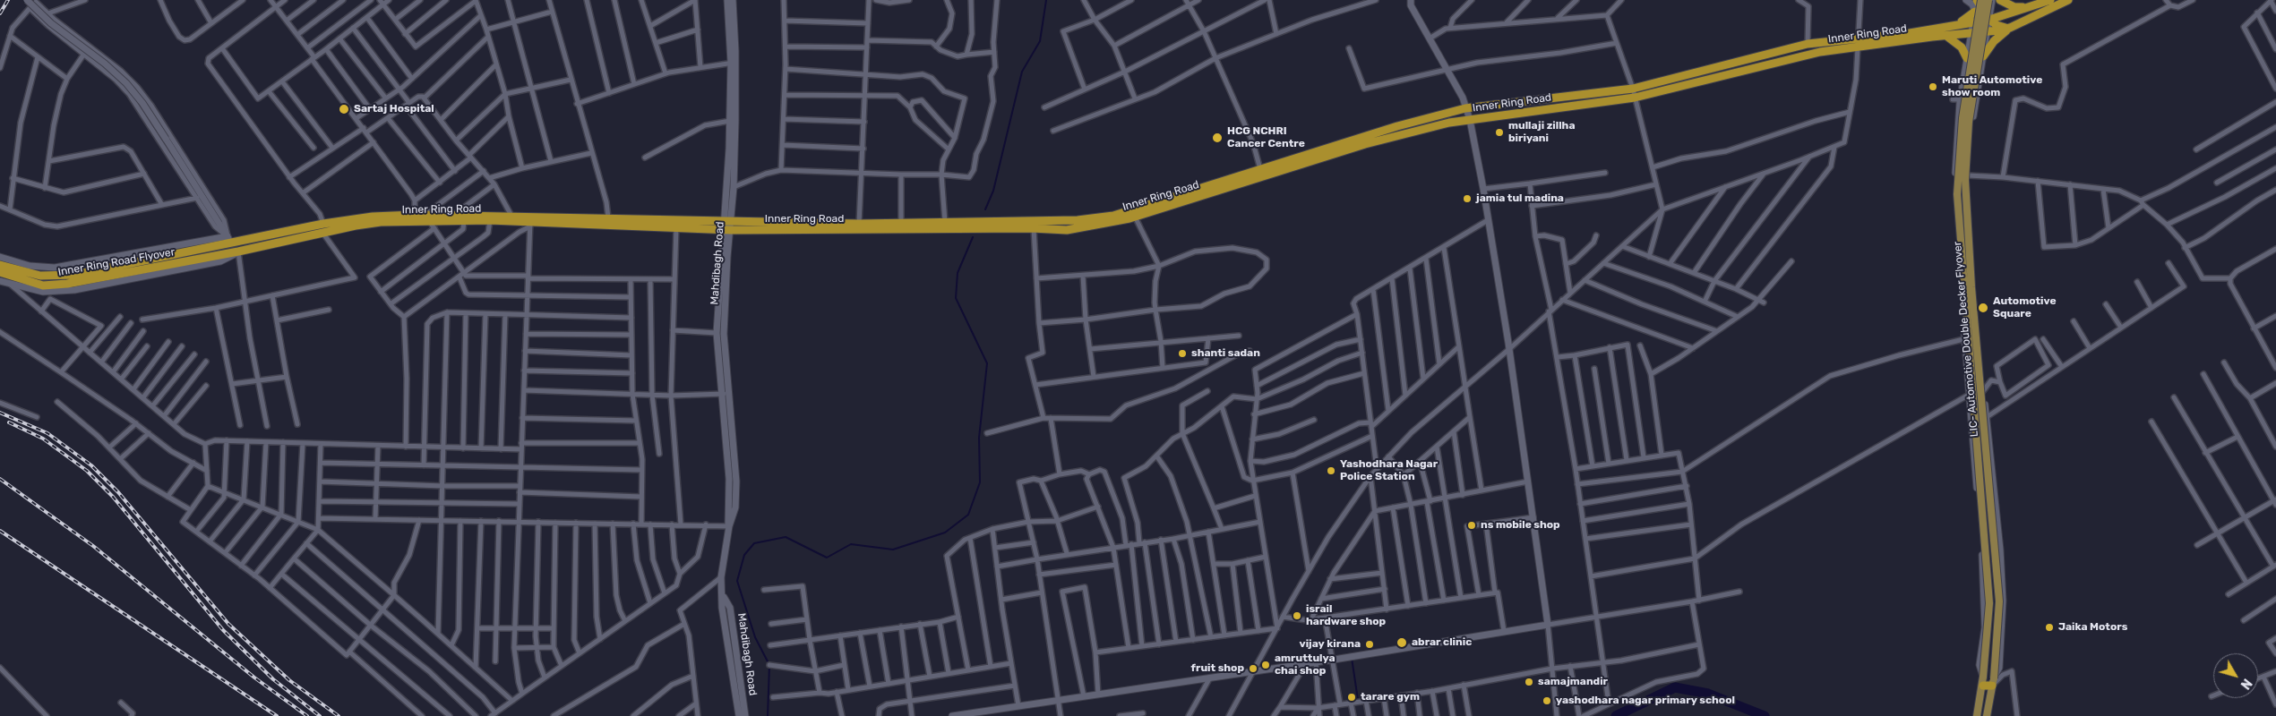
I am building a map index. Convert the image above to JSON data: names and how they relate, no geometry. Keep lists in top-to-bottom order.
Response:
{
  "streets": {
    "highway": ["Inner Ring Road", "Inner Ring Road Flyover"],
    "main road": ["LIC- Automotive Double Decker Flyover"],
    "street": ["Mahdibagh Road"]
  },
  "crossings": [
    ["Inner Ring Road", "Inner Ring Road Flyover"],
    ["Inner Ring Road", "Mahdibagh Road"]
  ],
  "places": [
    "Maruti Automotive show room",
    "Sartaj Hospital",
    "mullaji zillha biriyani",
    "HCG NCHRI Cancer Centre",
    "jamia tul madina",
    "Automotive Square",
    "shanti sadan",
    "Yashodhara Nagar Police Station",
    "ns mobile shop",
    "israil hardware shop",
    "Jaika Motors",
    "abrar clinic",
    "vijay kirana",
    "amruttulya chai shop",
    "fruit shop",
    "samajmandir",
    "tarare gym",
    "yashodhara nagar primary school"
  ],
  "north": "bottom right"
}
